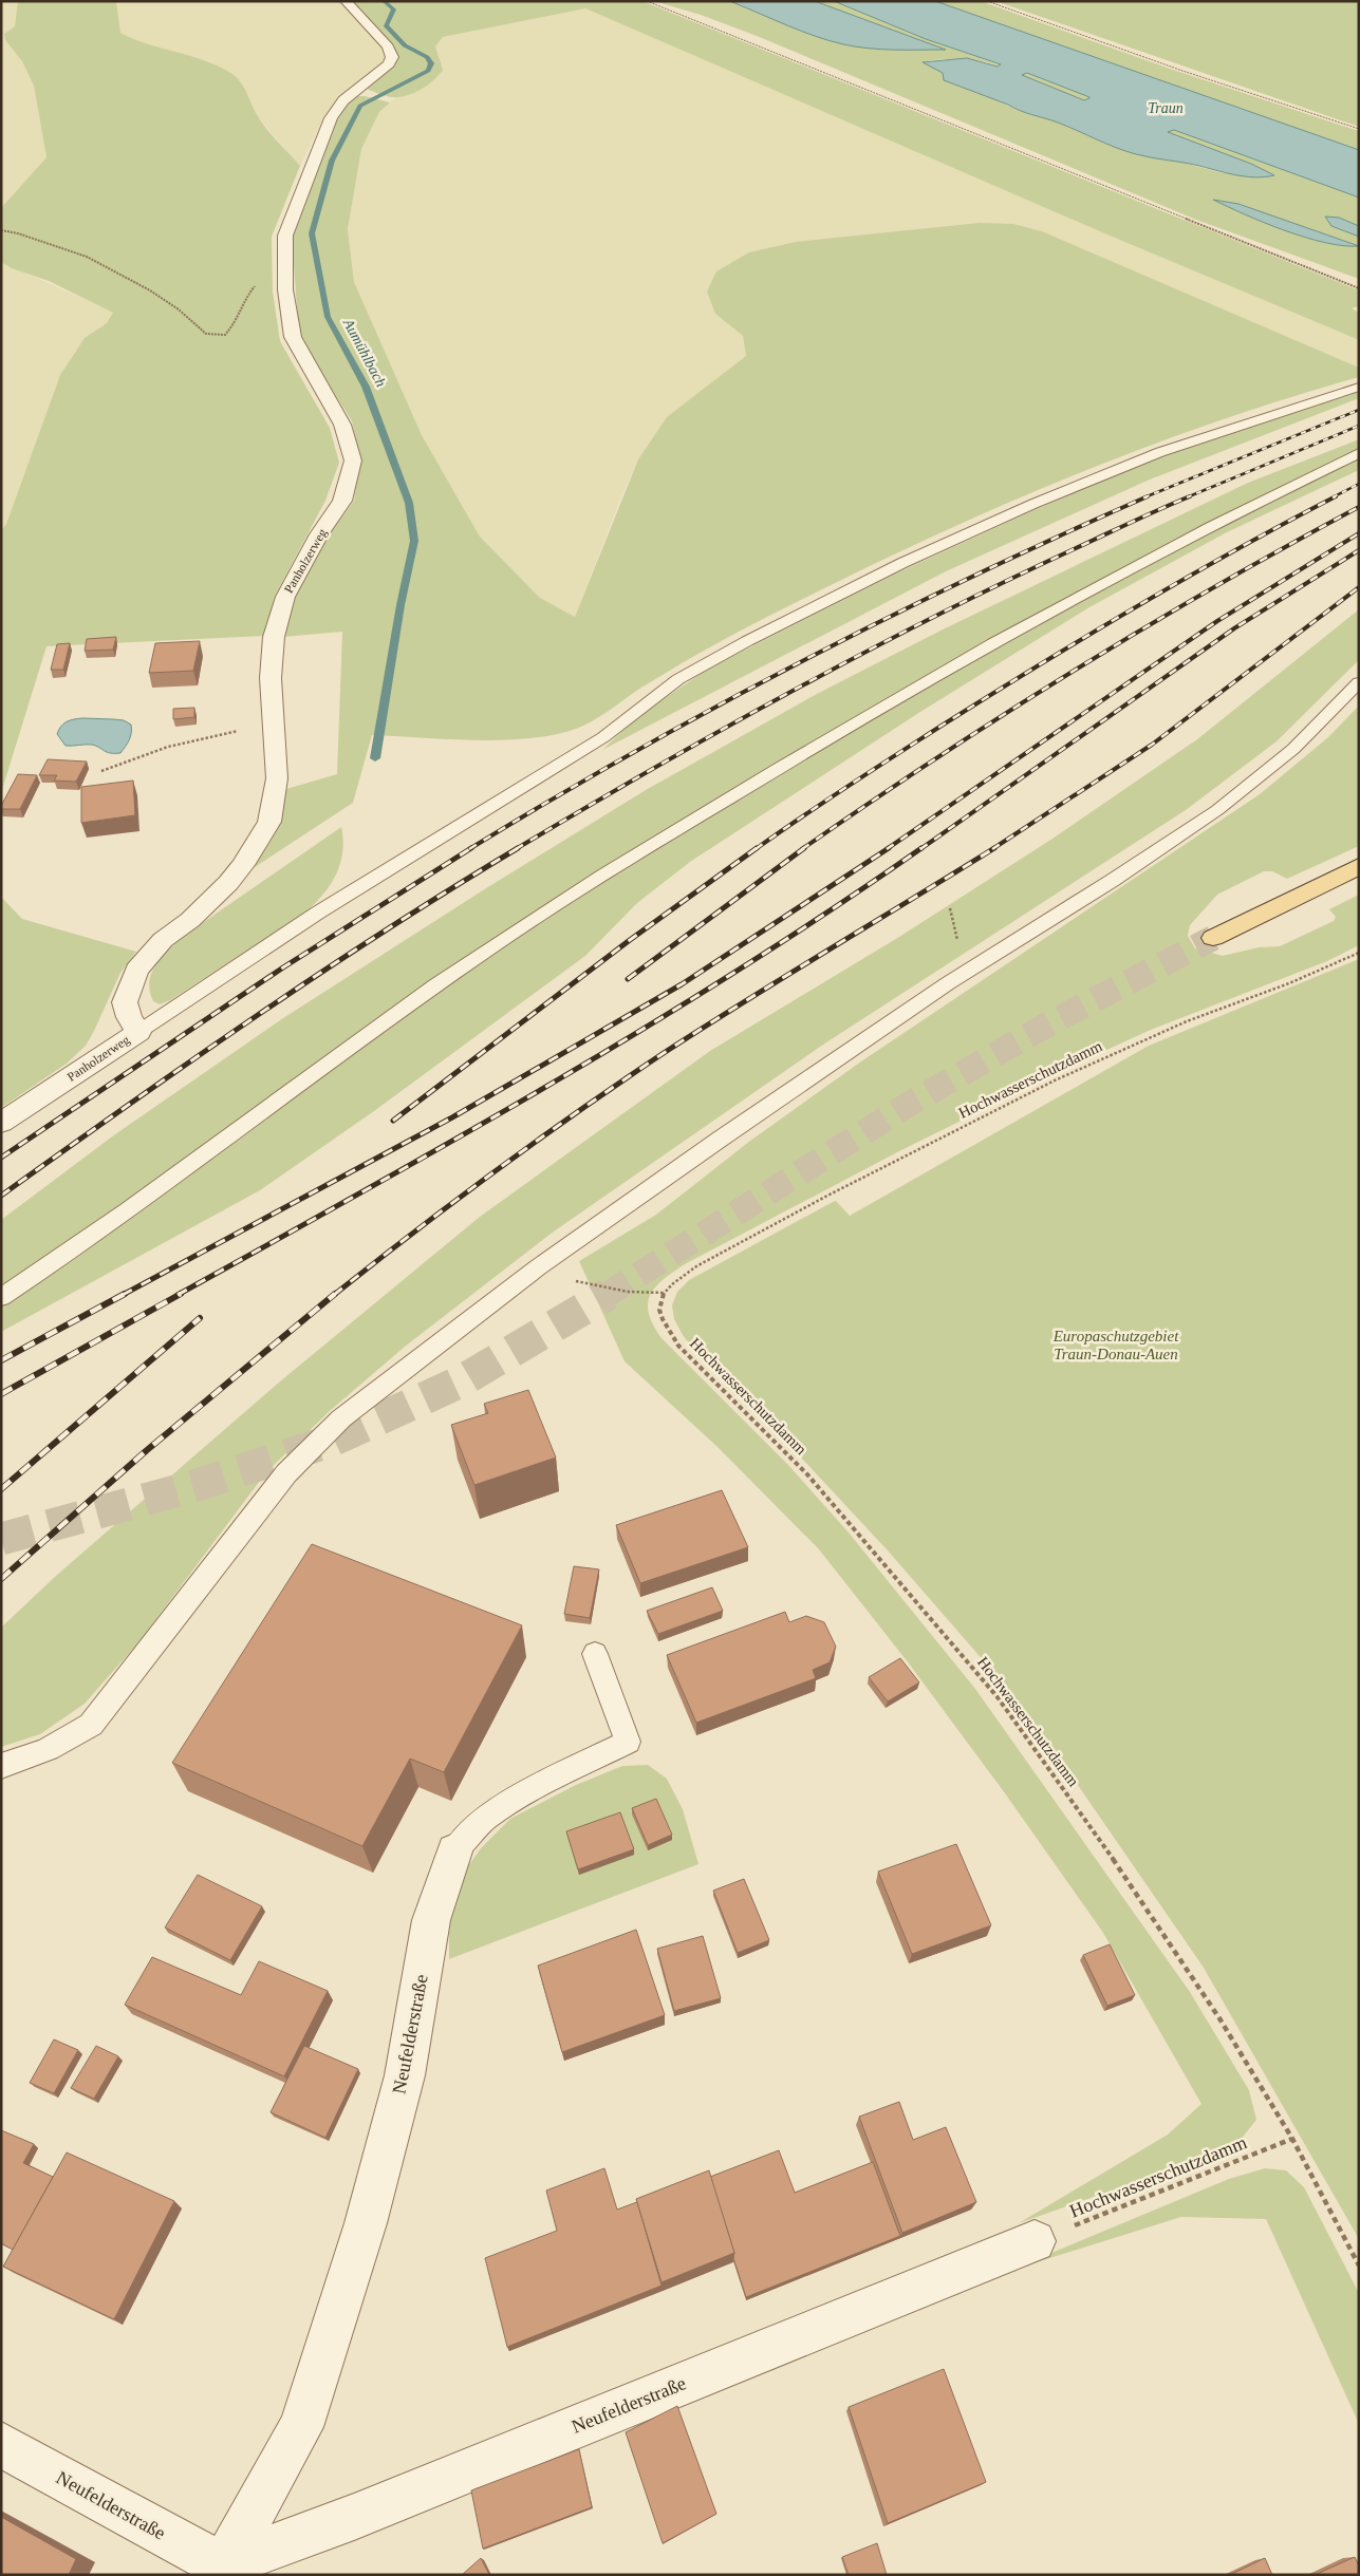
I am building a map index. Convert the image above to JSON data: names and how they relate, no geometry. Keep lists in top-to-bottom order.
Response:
{
  "streets": {
    "street": ["Panholzerweg", "Neufelderstraße"],
    "path": ["Hochwasserschutzdamm"]
  },
  "crossings": [
    ["Hochwasserschutzdamm", "Neufelderstraße"]
  ],
  "water": ["Traun", "Aumühlbach"],
  "parks": ["Europaschutzgebiet Traun-Donau-Auen"]
}
